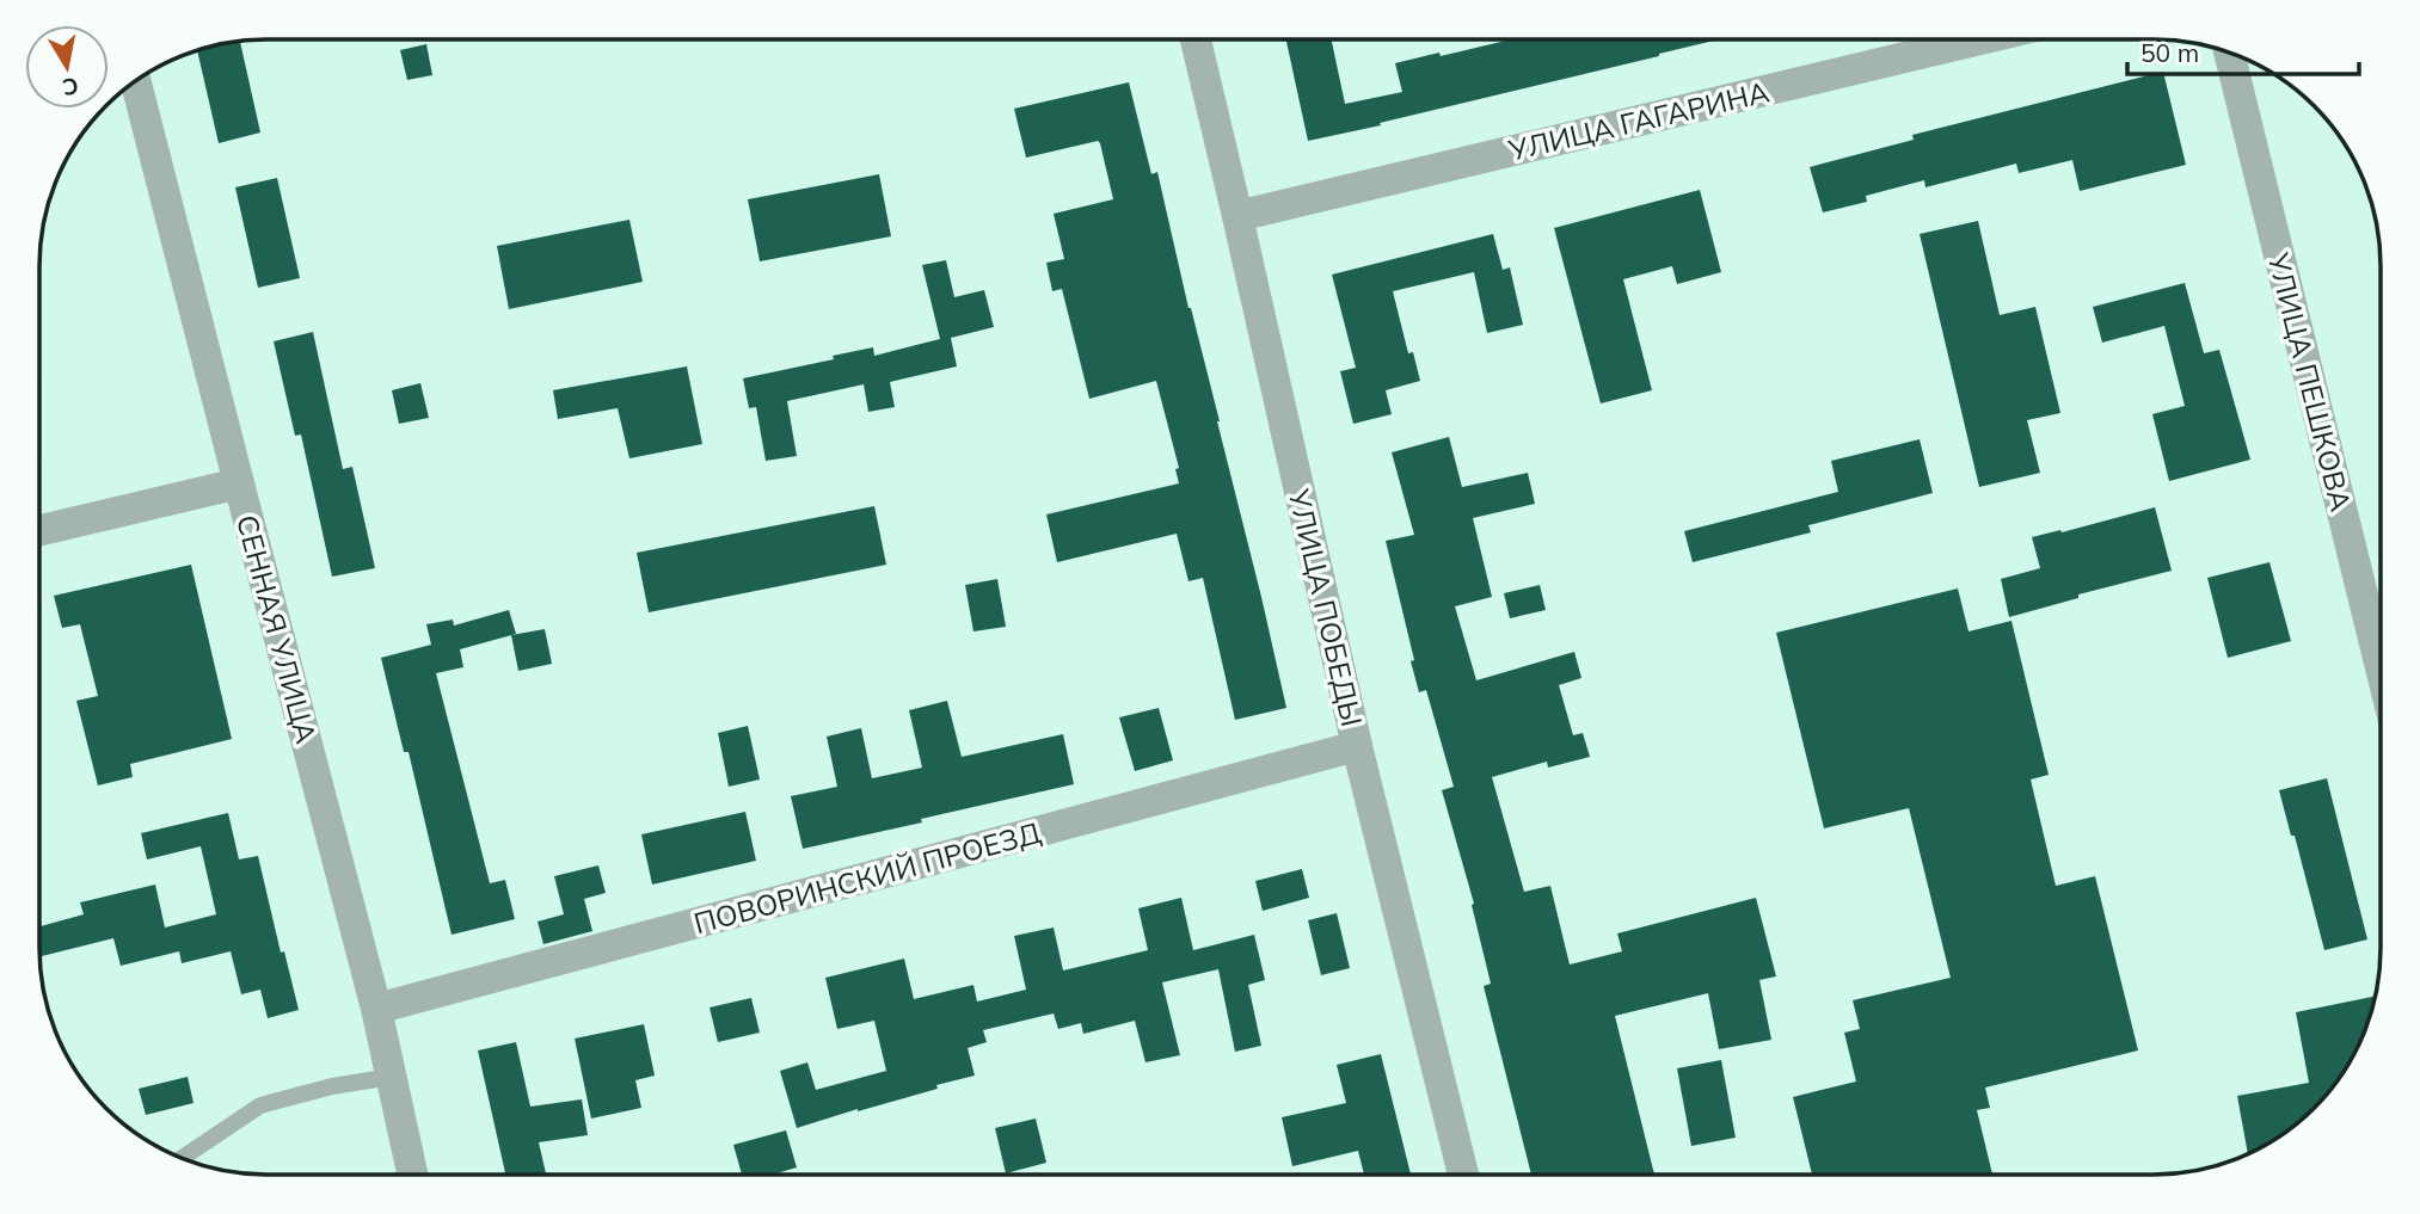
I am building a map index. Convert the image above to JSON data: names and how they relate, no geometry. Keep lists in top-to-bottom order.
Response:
{
  "streets": {
    "street": [
      "УЛИЦА ГАГАРИНА",
      "УЛИЦА ПЕШКОВА",
      "УЛИЦА ПОБЕДЫ",
      "СЕННАЯ УЛИЦА",
      "ПОВОРИНСКИЙ ПРОЕЗД"
    ]
  },
  "crossings": [
    ["УЛИЦА ГАГАРИНА", "УЛИЦА ПОБЕДЫ"],
    ["УЛИЦА ПОБЕДЫ", "ПОВОРИНСКИЙ ПРОЕЗД"],
    ["СЕННАЯ УЛИЦА", "ПОВОРИНСКИЙ ПРОЕЗД"]
  ],
  "scale_bar": "50 m",
  "north": "bottom"
}
